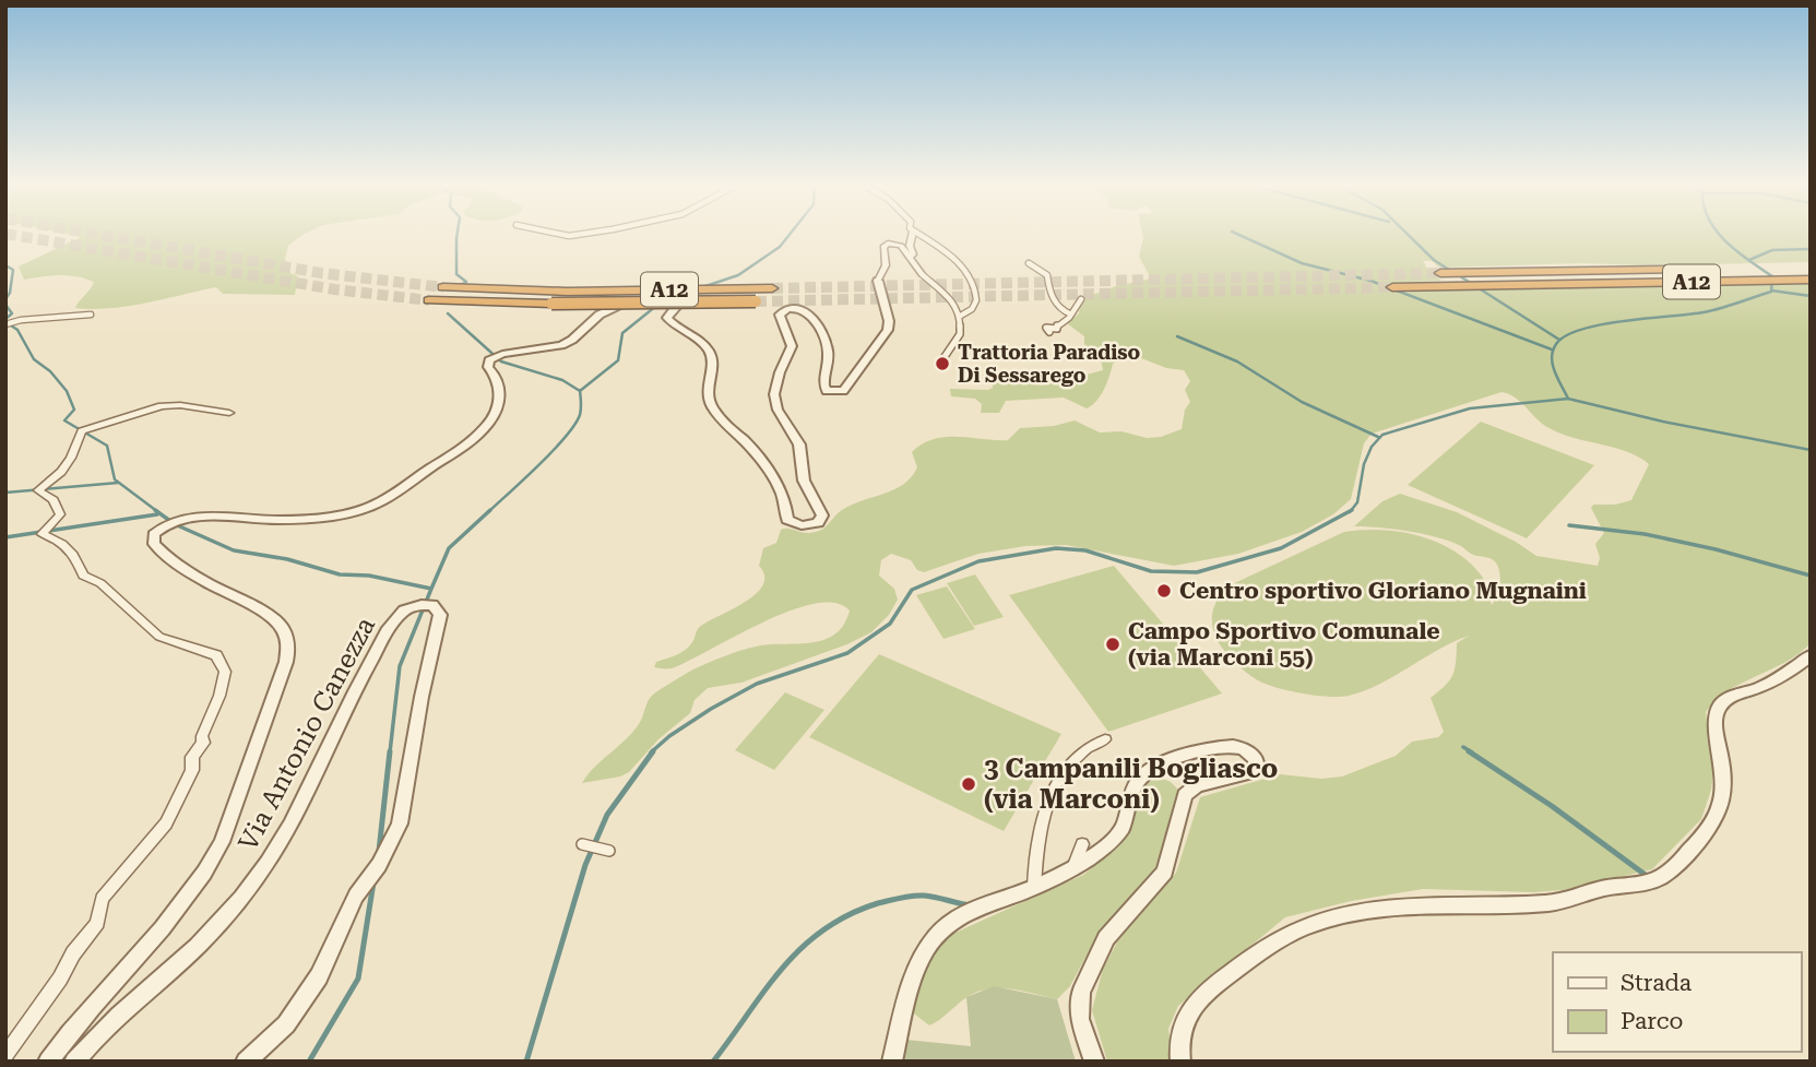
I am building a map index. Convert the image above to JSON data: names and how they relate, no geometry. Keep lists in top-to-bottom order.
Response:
{
  "streets": {
    "highway": ["A12"],
    "street": ["Via Antonio Canezza"]
  },
  "places": [
    "Trattoria Paradiso Di Sessarego",
    "Centro sportivo Gloriano Mugnaini",
    "Campo Sportivo Comunale (via Marconi 55)",
    "3 Campanili Bogliasco (via Marconi)"
  ],
  "legend": ["Strada", "Parco"]
}
